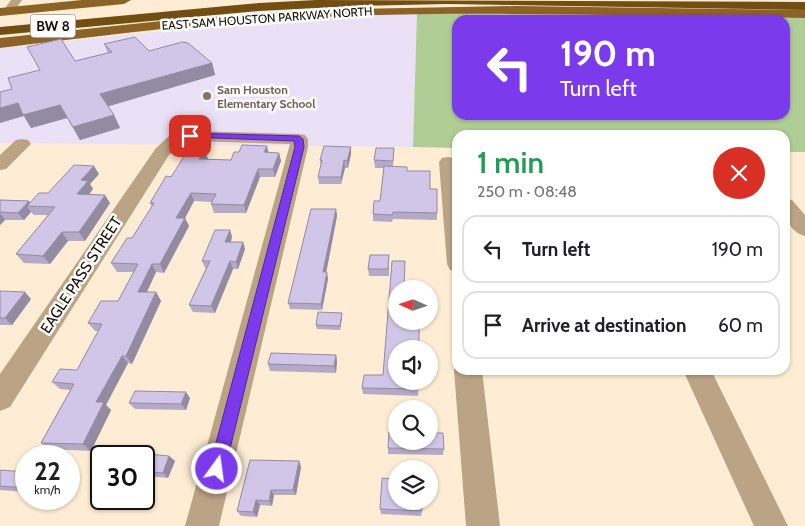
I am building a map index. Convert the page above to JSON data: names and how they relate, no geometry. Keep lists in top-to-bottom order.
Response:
{
  "streets": {
    "highway": ["EAST SAM HOUSTON PARKWAY NORTH", "BW 8"],
    "street": ["EAGLE PASS STREET"]
  },
  "places": ["Sam Houston Elementary School"],
  "north": "left",
  "page": {
    "turn": ["190 m", "Turn left"],
    "heading": ["1 min", "250 m · 08:48"],
    "list": [
      {
        "name": "Turn left",
        "value": "190 m"
      },
      {
        "name": "Arrive at destination",
        "value": "60 m"
      }
    ],
    "speed": "22 km/h",
    "limit": "30"
  }
}
